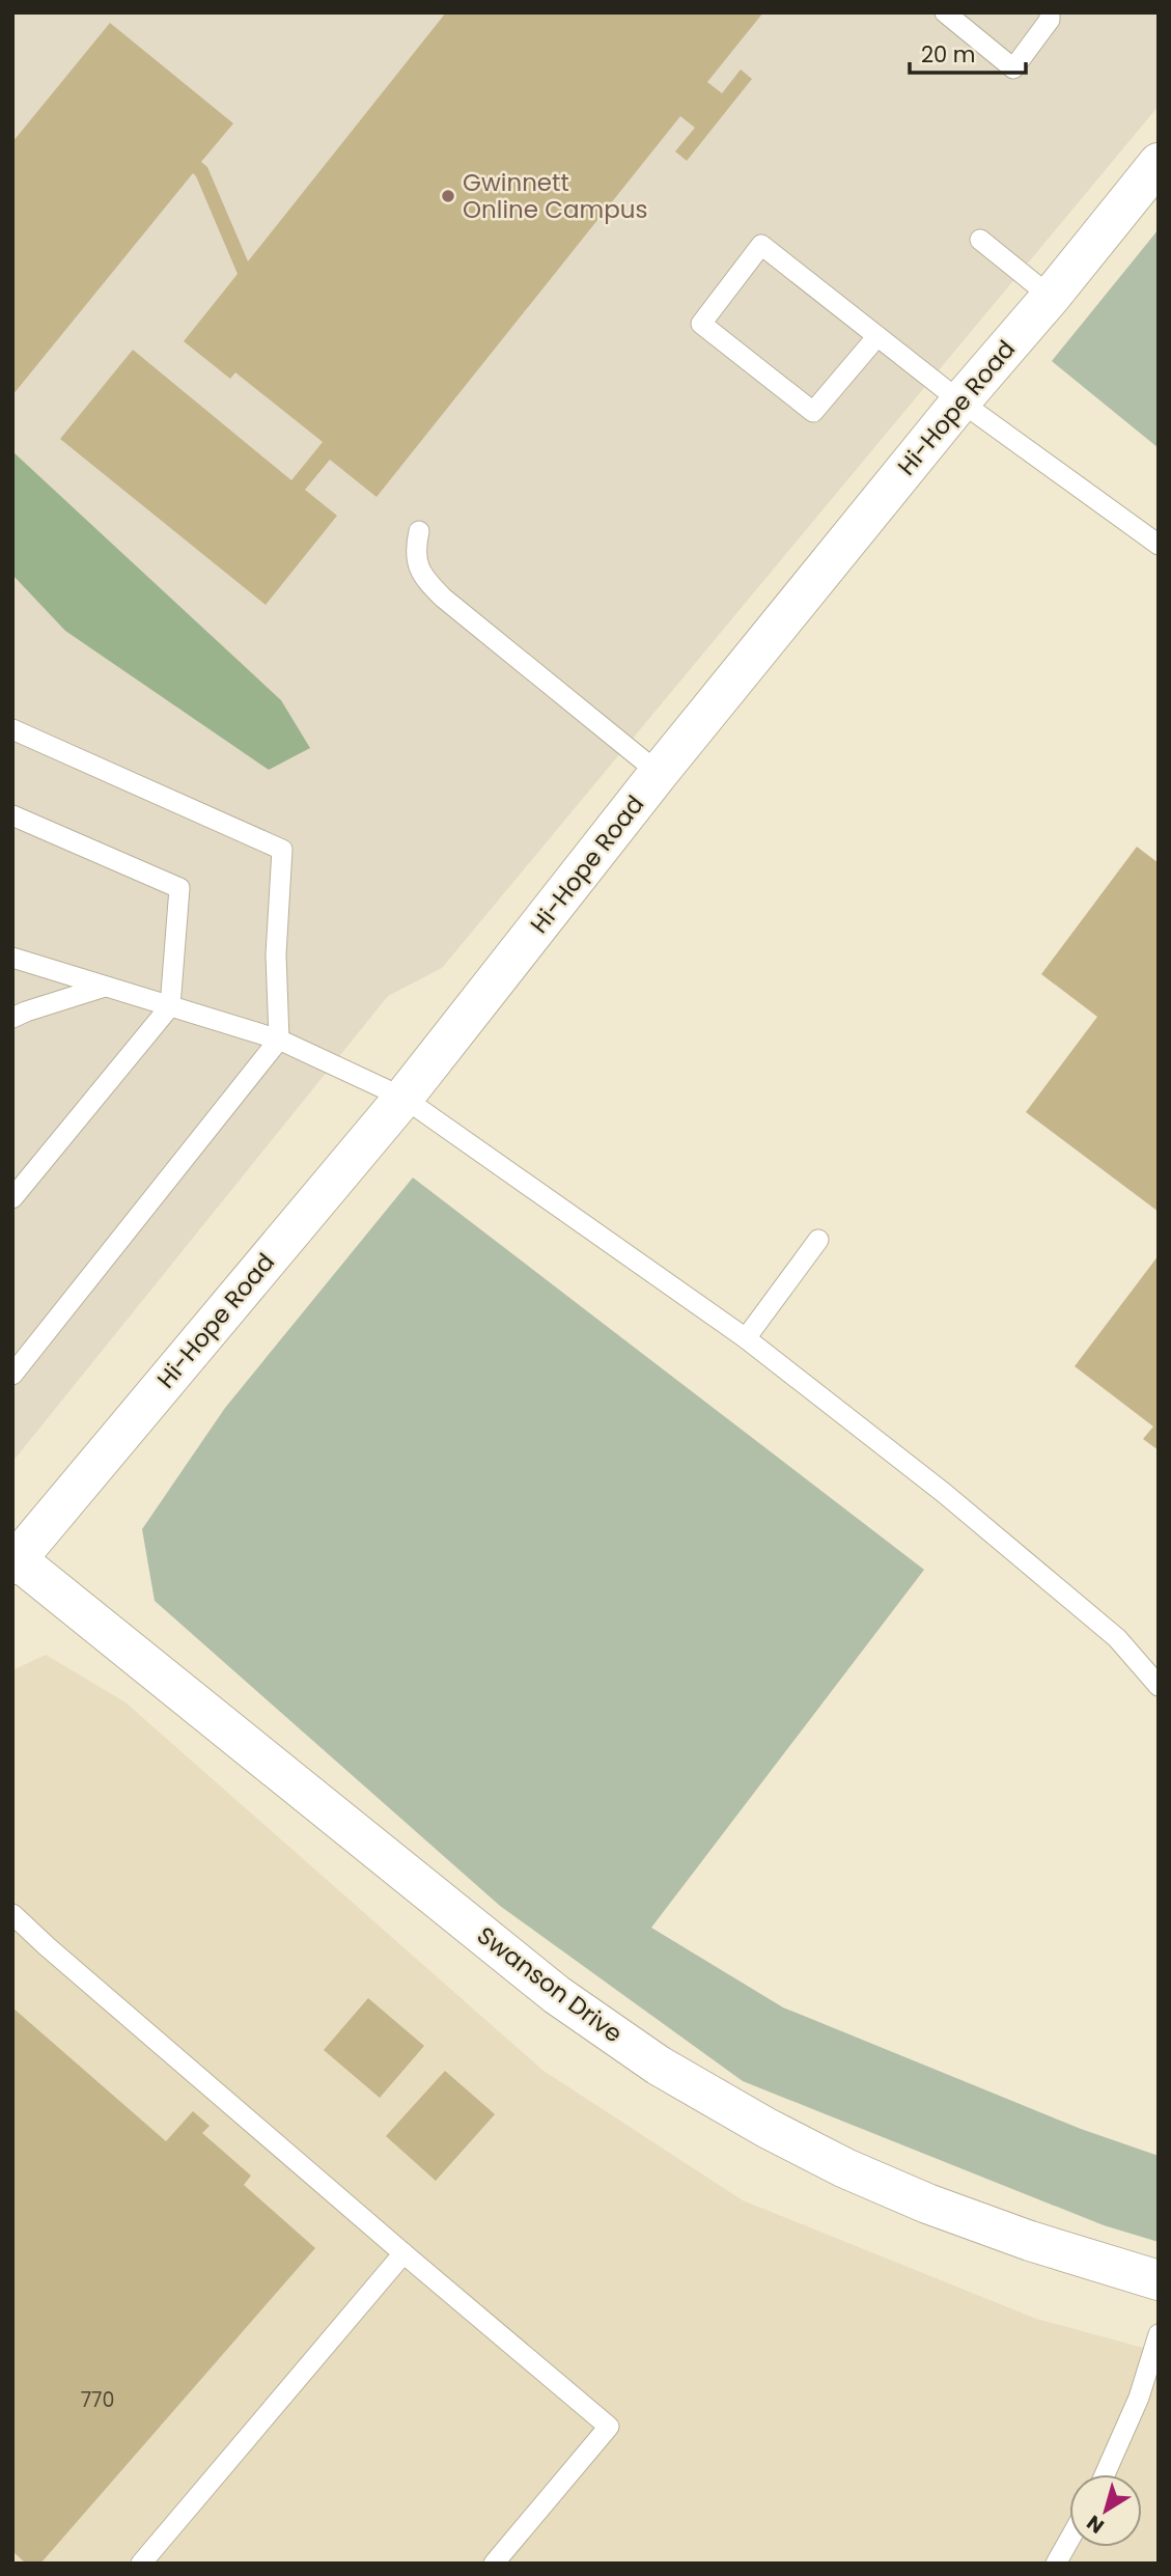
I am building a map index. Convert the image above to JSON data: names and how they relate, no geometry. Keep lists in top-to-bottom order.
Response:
{
  "streets": {
    "street": ["Hi-Hope Road", "Swanson Drive"]
  },
  "crossings": [
    ["Hi-Hope Road", "Swanson Drive"]
  ],
  "places": ["Gwinnett Online Campus"],
  "house_numbers": ["770"],
  "scale_bar": "20 m",
  "north": "bottom left"
}
